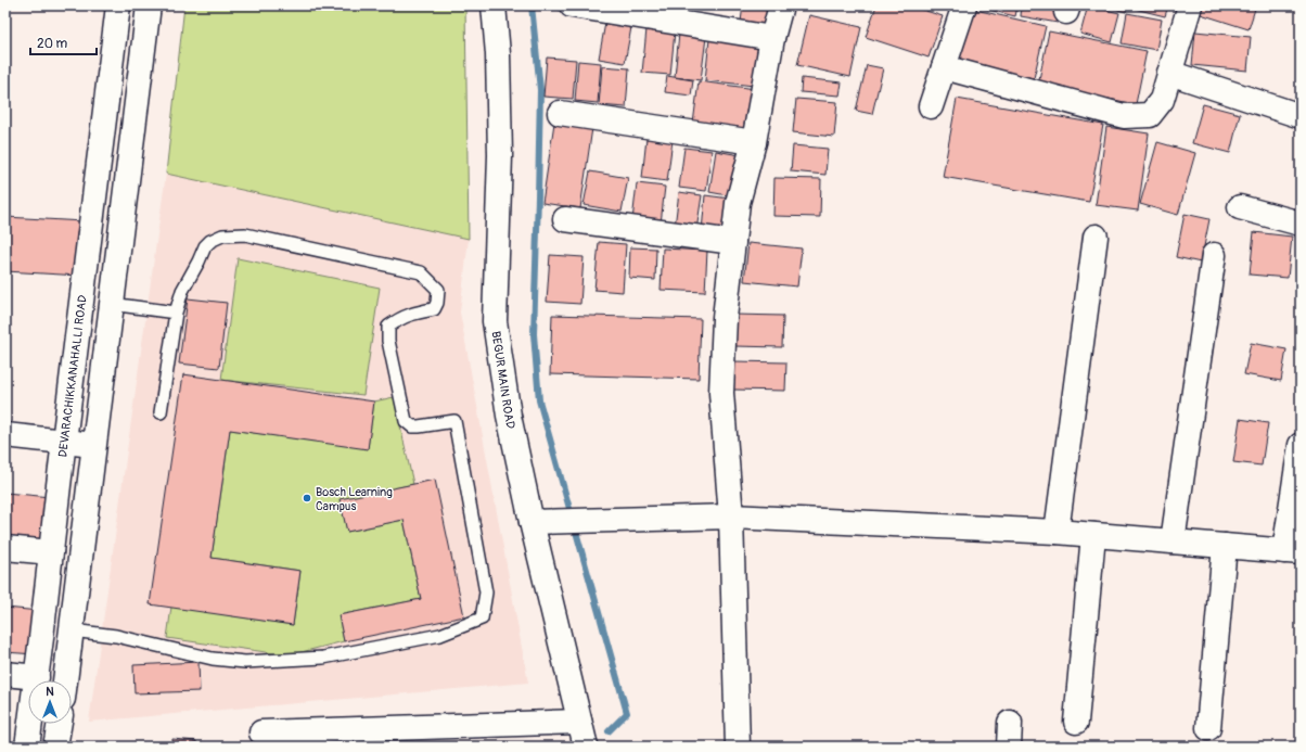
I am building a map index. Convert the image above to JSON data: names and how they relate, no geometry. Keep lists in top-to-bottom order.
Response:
{
  "streets": {
    "street": ["DEVARACHIKKANAHALLI ROAD", "BEGUR MAIN ROAD"]
  },
  "places": ["Bosch Learning Campus"],
  "scale_bar": "20 m",
  "north": "top"
}
